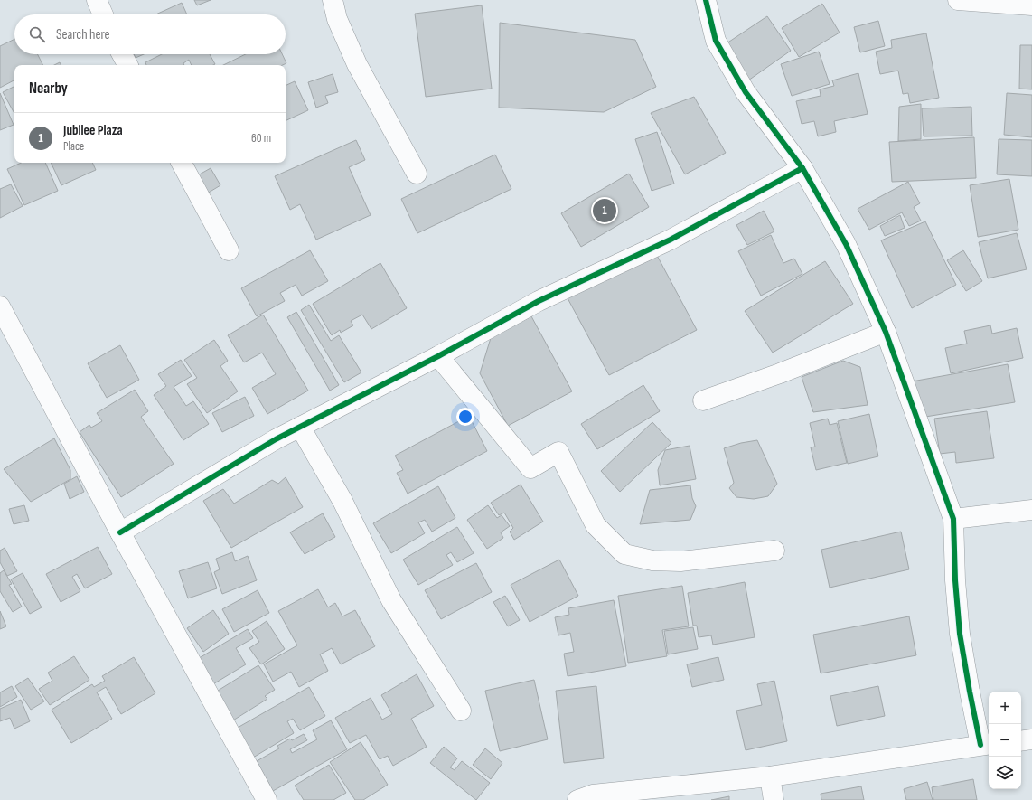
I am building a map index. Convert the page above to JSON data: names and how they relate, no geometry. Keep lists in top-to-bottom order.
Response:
{
  "page": {
    "search": "Search here",
    "heading": "Nearby",
    "list": [
      {
        "mark": "1",
        "name": "Jubilee Plaza",
        "note": "Place",
        "value": "60 m"
      }
    ],
    "pins": "1",
    "map_buttons": ["+", "−"]
  }
}
